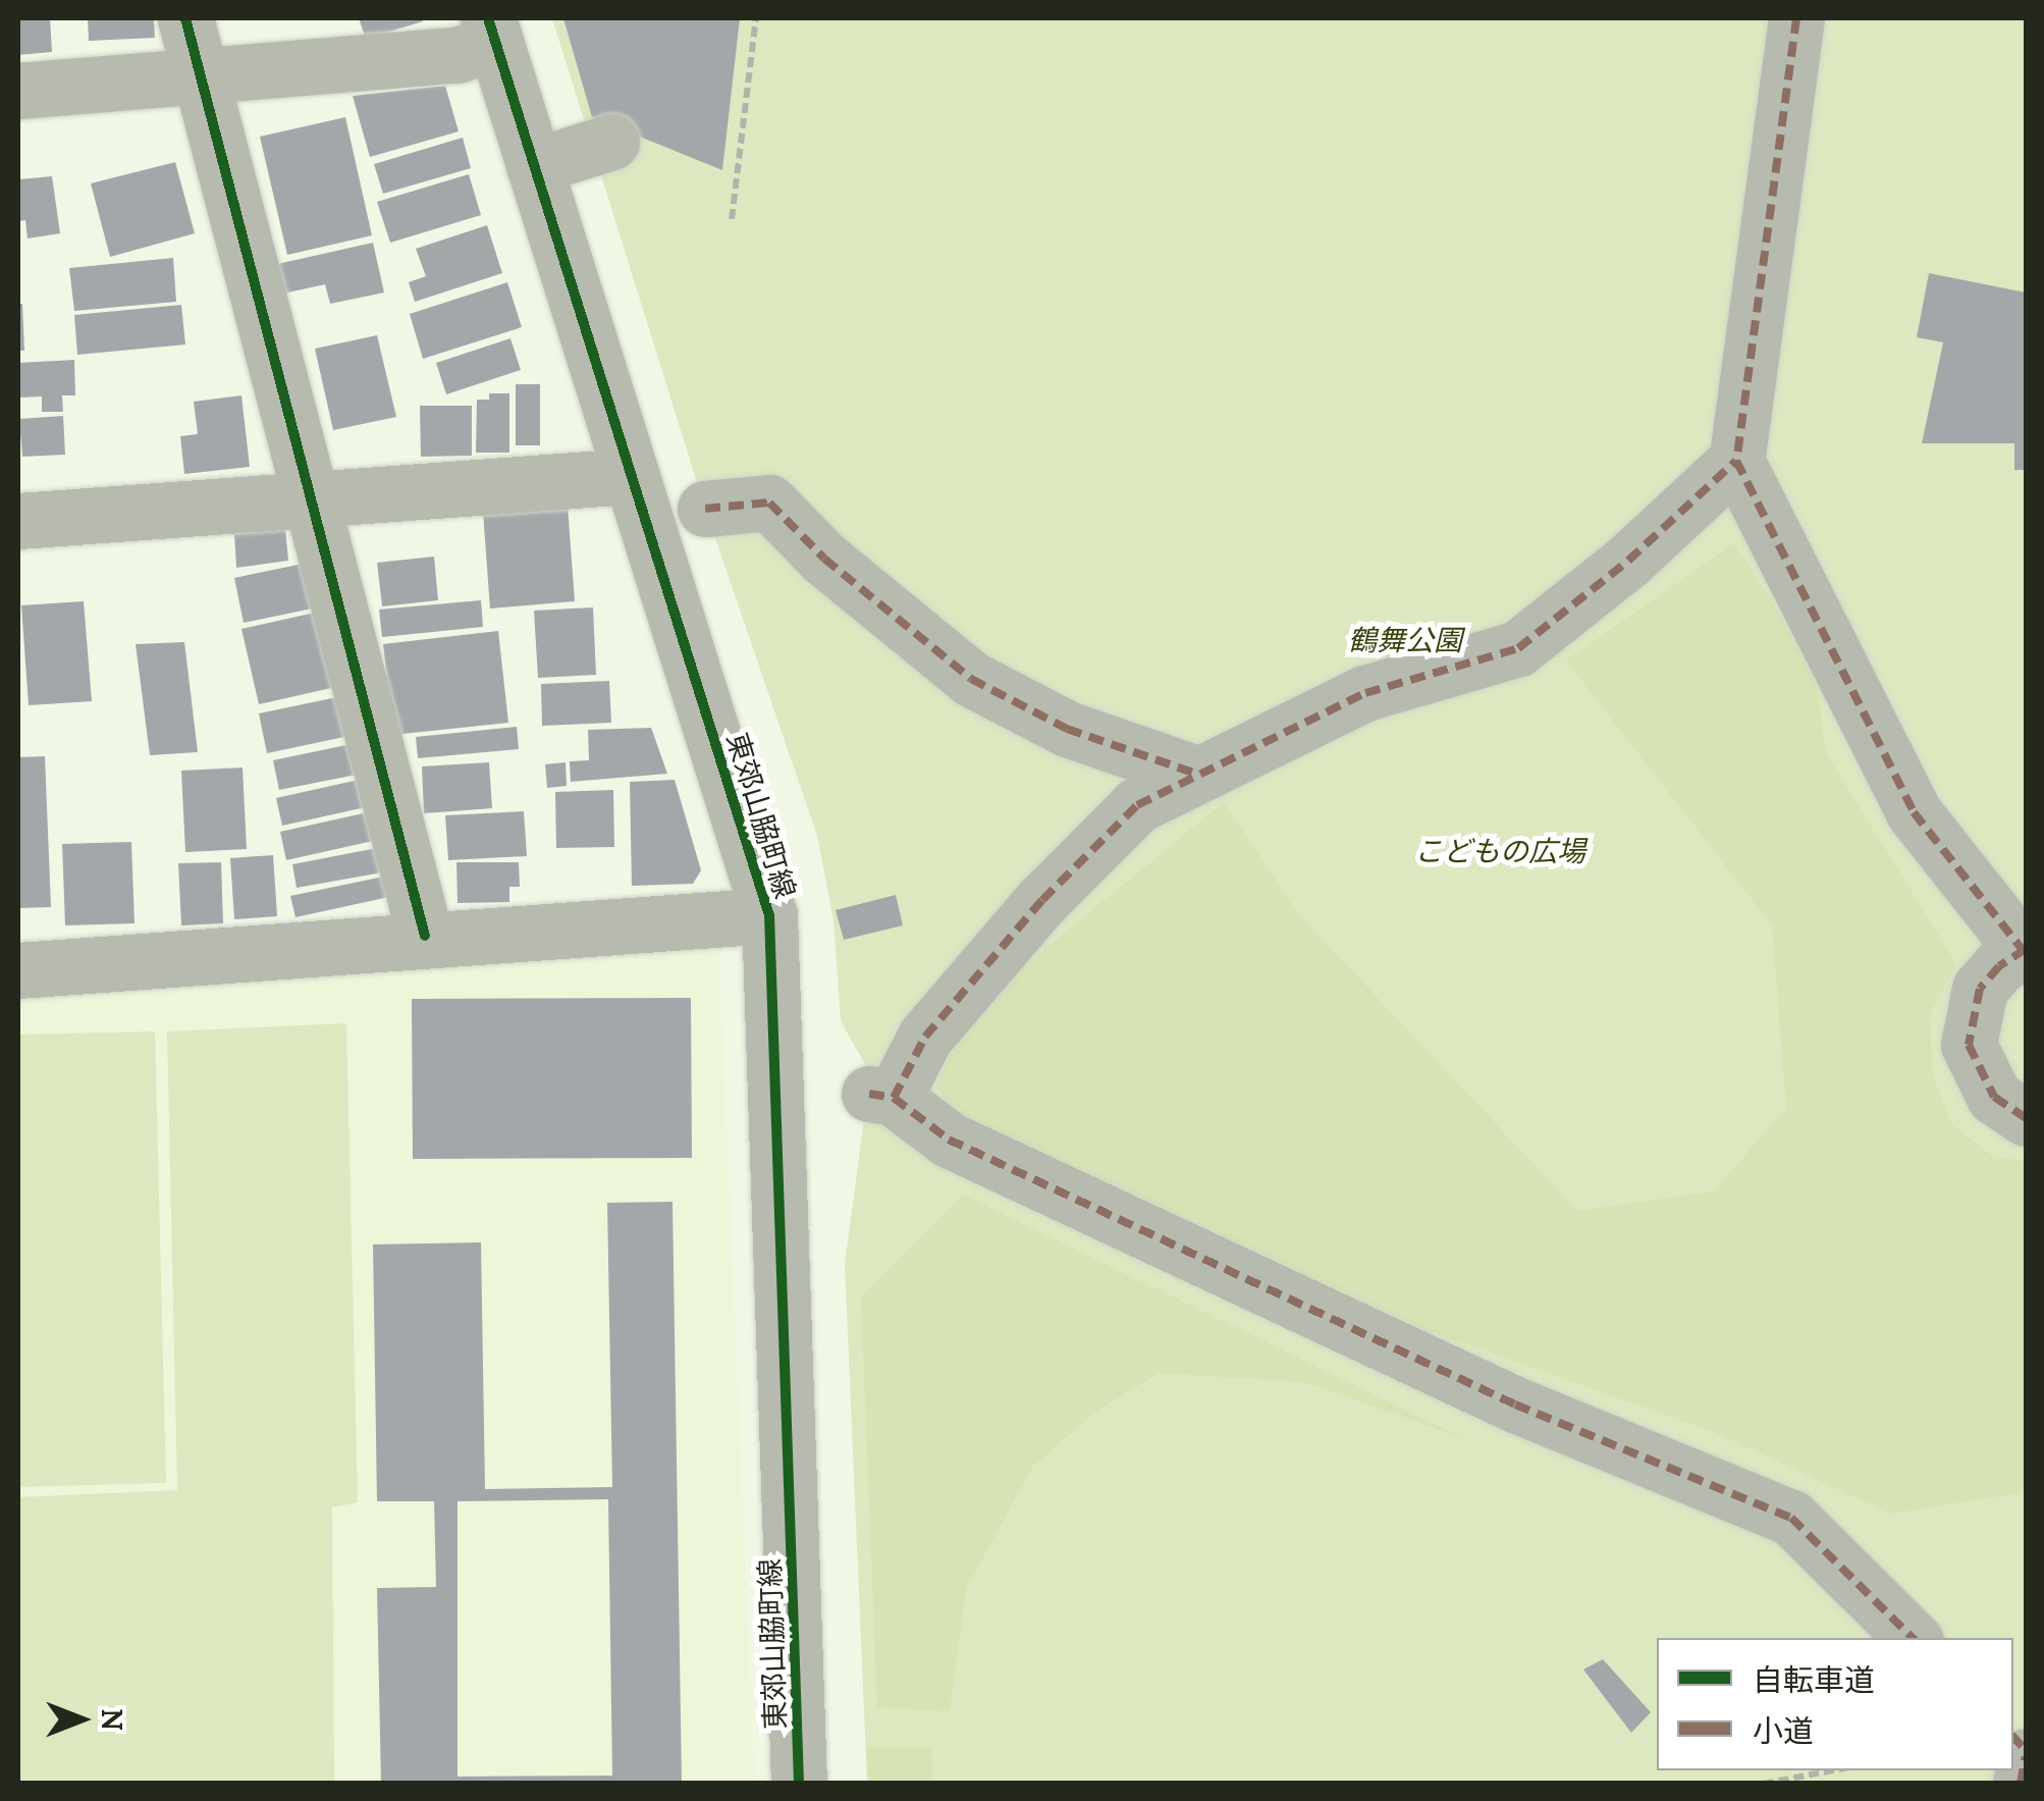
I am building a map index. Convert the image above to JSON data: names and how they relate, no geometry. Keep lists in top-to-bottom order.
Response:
{
  "streets": {
    "street": ["東郊山脇町線"]
  },
  "parks": ["鶴舞公園", "こどもの広場"],
  "legend": ["自転車道", "小道"],
  "north": "right"
}
